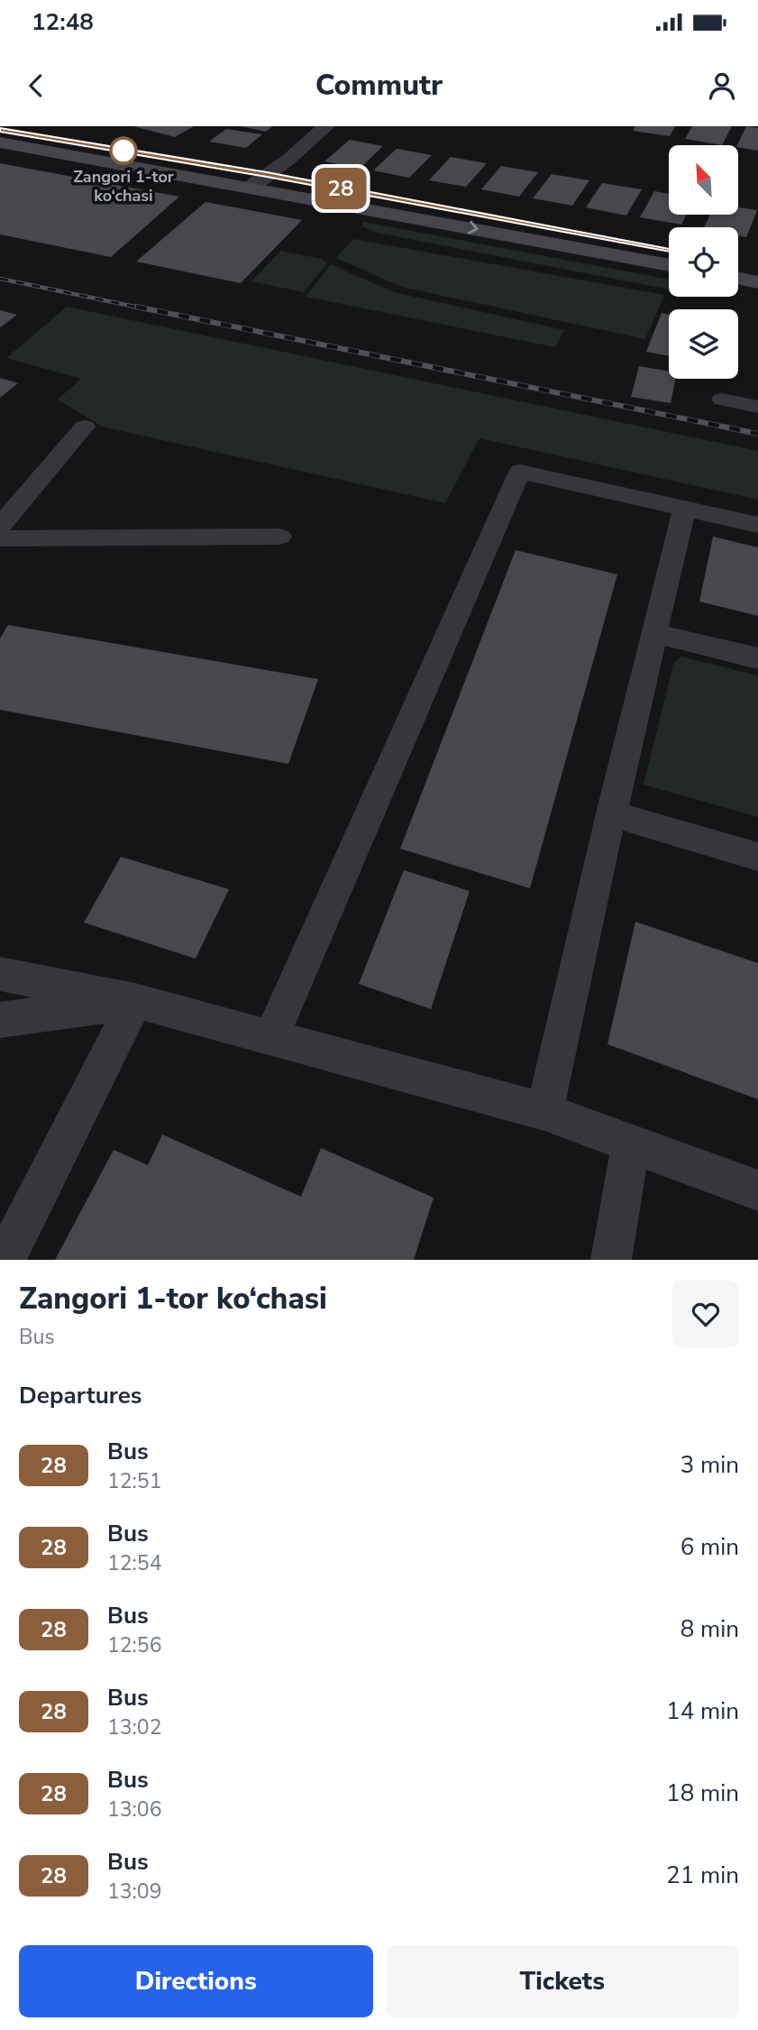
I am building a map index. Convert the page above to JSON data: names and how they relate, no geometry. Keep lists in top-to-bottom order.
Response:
{
  "places": ["Zangori 1-tor ko‘chasi"],
  "lines": ["bus line 28"],
  "north": "top left",
  "page": {
    "status": "12:48",
    "header": "Commutr",
    "on_map": "28",
    "heading": [
      ["Zangori 1-tor ko‘chasi", "Bus"],
      "Departures"
    ],
    "list": [
      {
        "mark": "28",
        "name": "Bus",
        "note": "12:51",
        "value": "3 min"
      },
      {
        "mark": "28",
        "name": "Bus",
        "note": "12:54",
        "value": "6 min"
      },
      {
        "mark": "28",
        "name": "Bus",
        "note": "12:56",
        "value": "8 min"
      },
      {
        "mark": "28",
        "name": "Bus",
        "note": "13:02",
        "value": "14 min"
      },
      {
        "mark": "28",
        "name": "Bus",
        "note": "13:06",
        "value": "18 min"
      },
      {
        "mark": "28",
        "name": "Bus",
        "note": "13:09",
        "value": "21 min"
      }
    ],
    "buttons": ["Directions", "Tickets"]
  }
}
